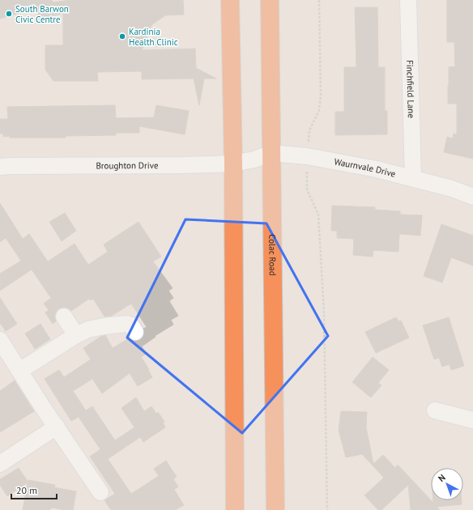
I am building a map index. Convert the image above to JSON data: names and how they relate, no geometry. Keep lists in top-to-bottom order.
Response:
{
  "streets": {
    "highway": ["Colac Road"],
    "street": ["Finchfield Lane", "Broughton Drive", "Waurnvale Drive"]
  },
  "crossings": [
    ["Finchfield Lane", "Waurnvale Drive"],
    ["Broughton Drive", "Waurnvale Drive"],
    ["Waurnvale Drive", "Colac Road"]
  ],
  "places": ["South Barwon Civic Centre", "Kardinia Health Clinic"],
  "scale_bar": "20 m",
  "north": "top left"
}
